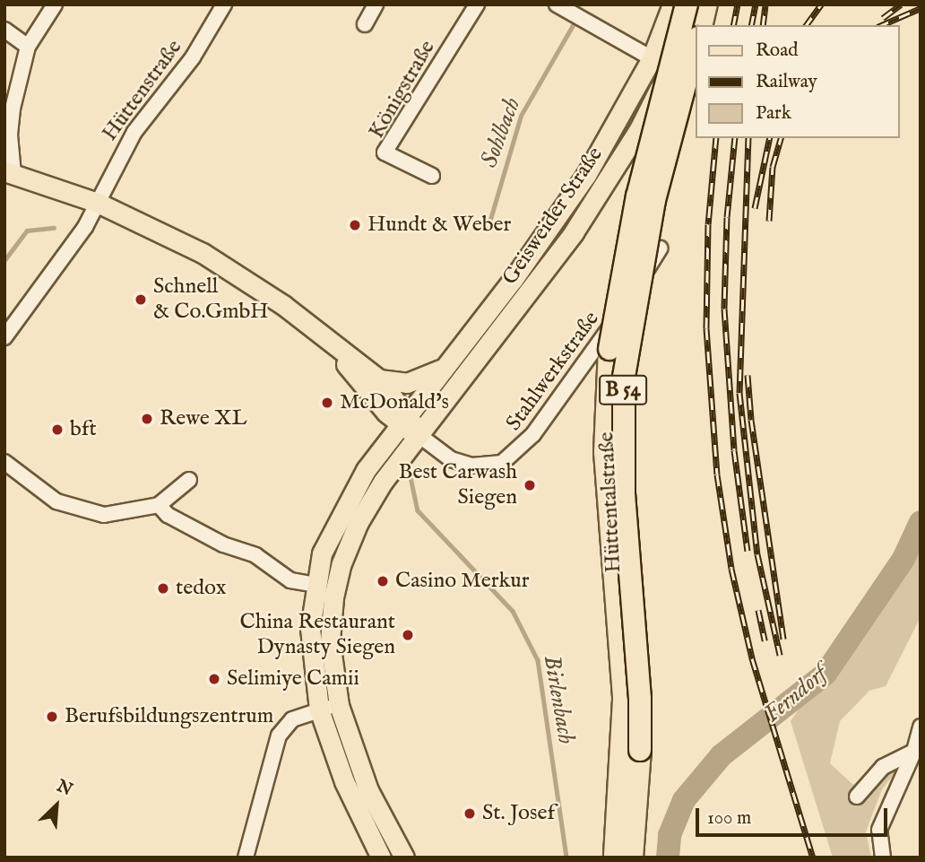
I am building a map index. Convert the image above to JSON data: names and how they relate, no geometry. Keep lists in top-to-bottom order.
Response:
{
  "streets": {
    "highway": ["B 54", "Hüttentalstraße"],
    "main road": ["Geisweider Straße"],
    "street": ["Königstraße", "Hüttenstraße", "Stahlwerkstraße"]
  },
  "crossings": [
    ["Geisweider Straße", "Stahlwerkstraße"]
  ],
  "water": ["Sohlbach", "Ferndorf", "Birlenbach"],
  "places": [
    "Hundt & Weber",
    "Schnell & Co.GmbH",
    "McDonald's",
    "Rewe XL",
    "bft",
    "Best Carwash Siegen",
    "Casino Merkur",
    "tedox",
    "China Restaurant Dynasty Siegen",
    "Selimiye Camii",
    "Berufsbildungszentrum",
    "St. Josef"
  ],
  "legend": ["Road", "Railway", "Park"],
  "scale_bar": "100 m",
  "north": "top right"
}
